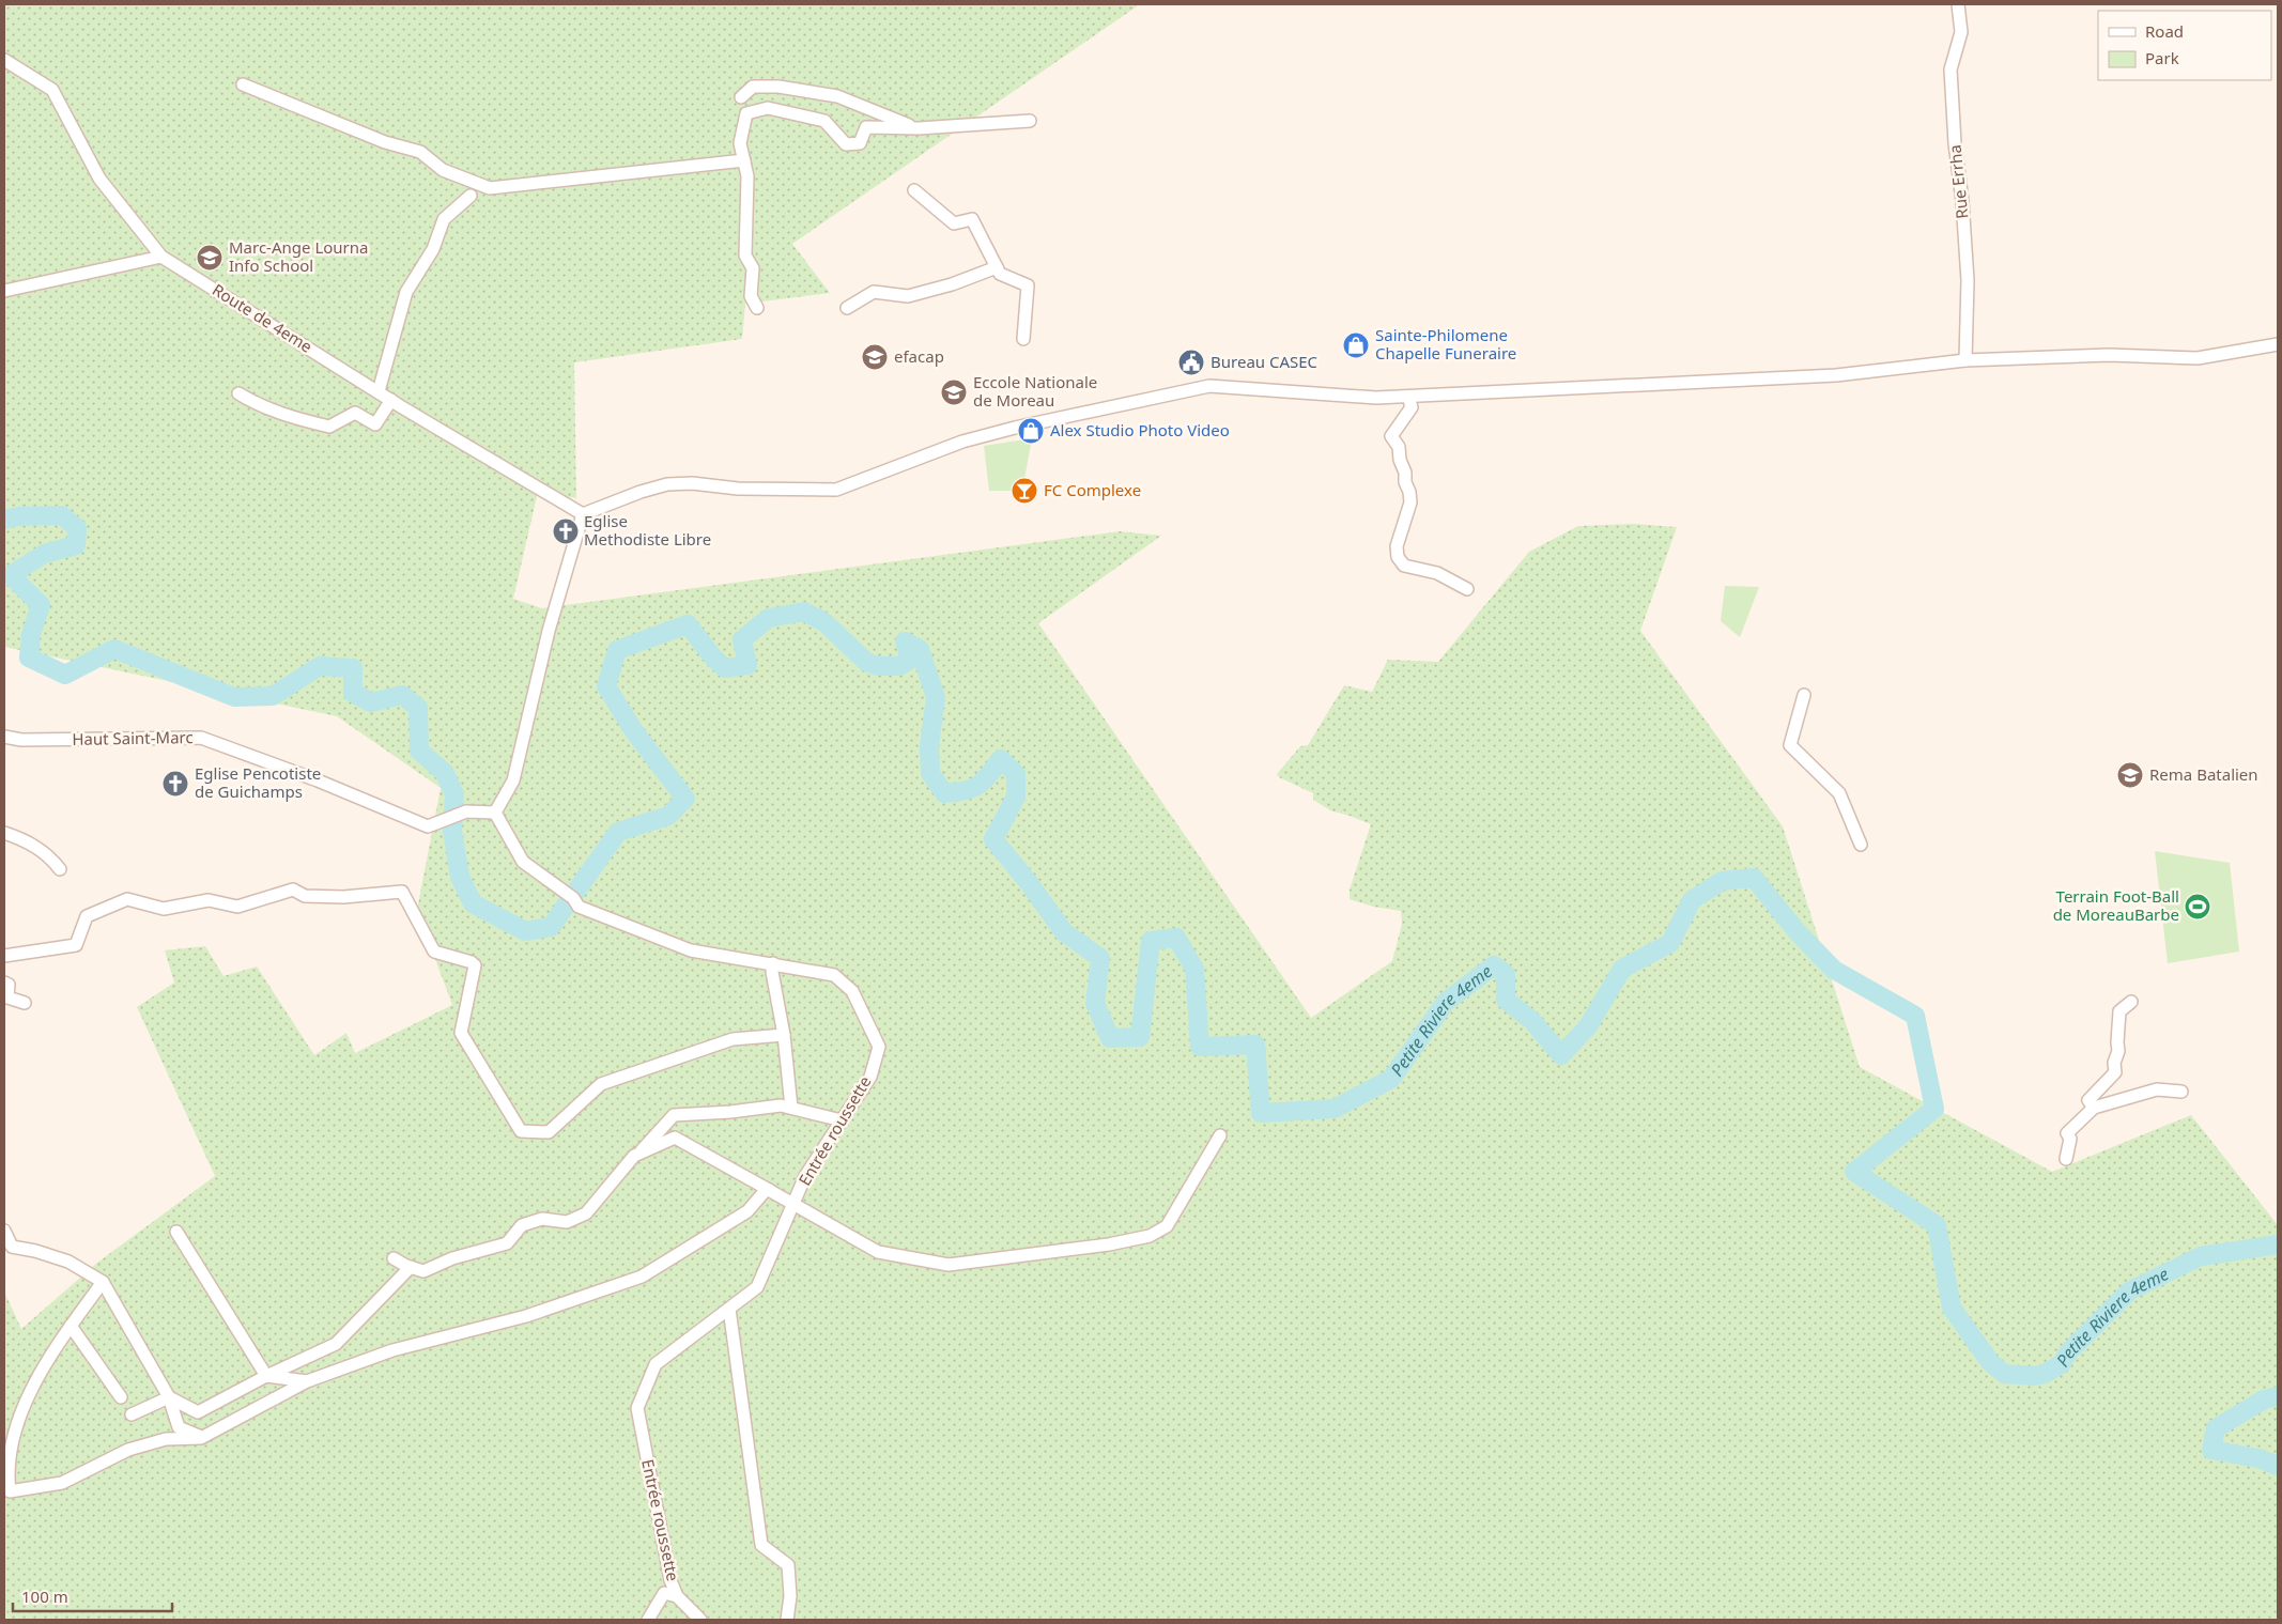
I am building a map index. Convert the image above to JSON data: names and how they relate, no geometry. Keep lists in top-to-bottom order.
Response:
{
  "streets": {
    "street": [
      "Rue Errha",
      "Route de 4eme",
      "Haut Saint-Marc",
      "Entrée roussette"
    ]
  },
  "crossings": [
    ["Haut Saint-Marc", "Entrée roussette"]
  ],
  "water": ["Petite Riviere 4eme"],
  "places": {
    "school or university": [
      "Marc-Ange Lourna Info School",
      "efacap",
      "Eccole Nationale de Moreau",
      "Rema Batalien"
    ],
    "shop": ["Sainte-Philomene Chapelle Funeraire", "Alex Studio Photo Video"],
    "public building": ["Bureau CASEC"],
    "bar": ["FC Complexe"],
    "church": ["Eglise Methodiste Libre", "Eglise Pencotiste de Guichamps"],
    "sports": ["Terrain Foot-Ball de MoreauBarbe"]
  },
  "legend": ["Road", "Park"],
  "scale_bar": "100 m"
}
